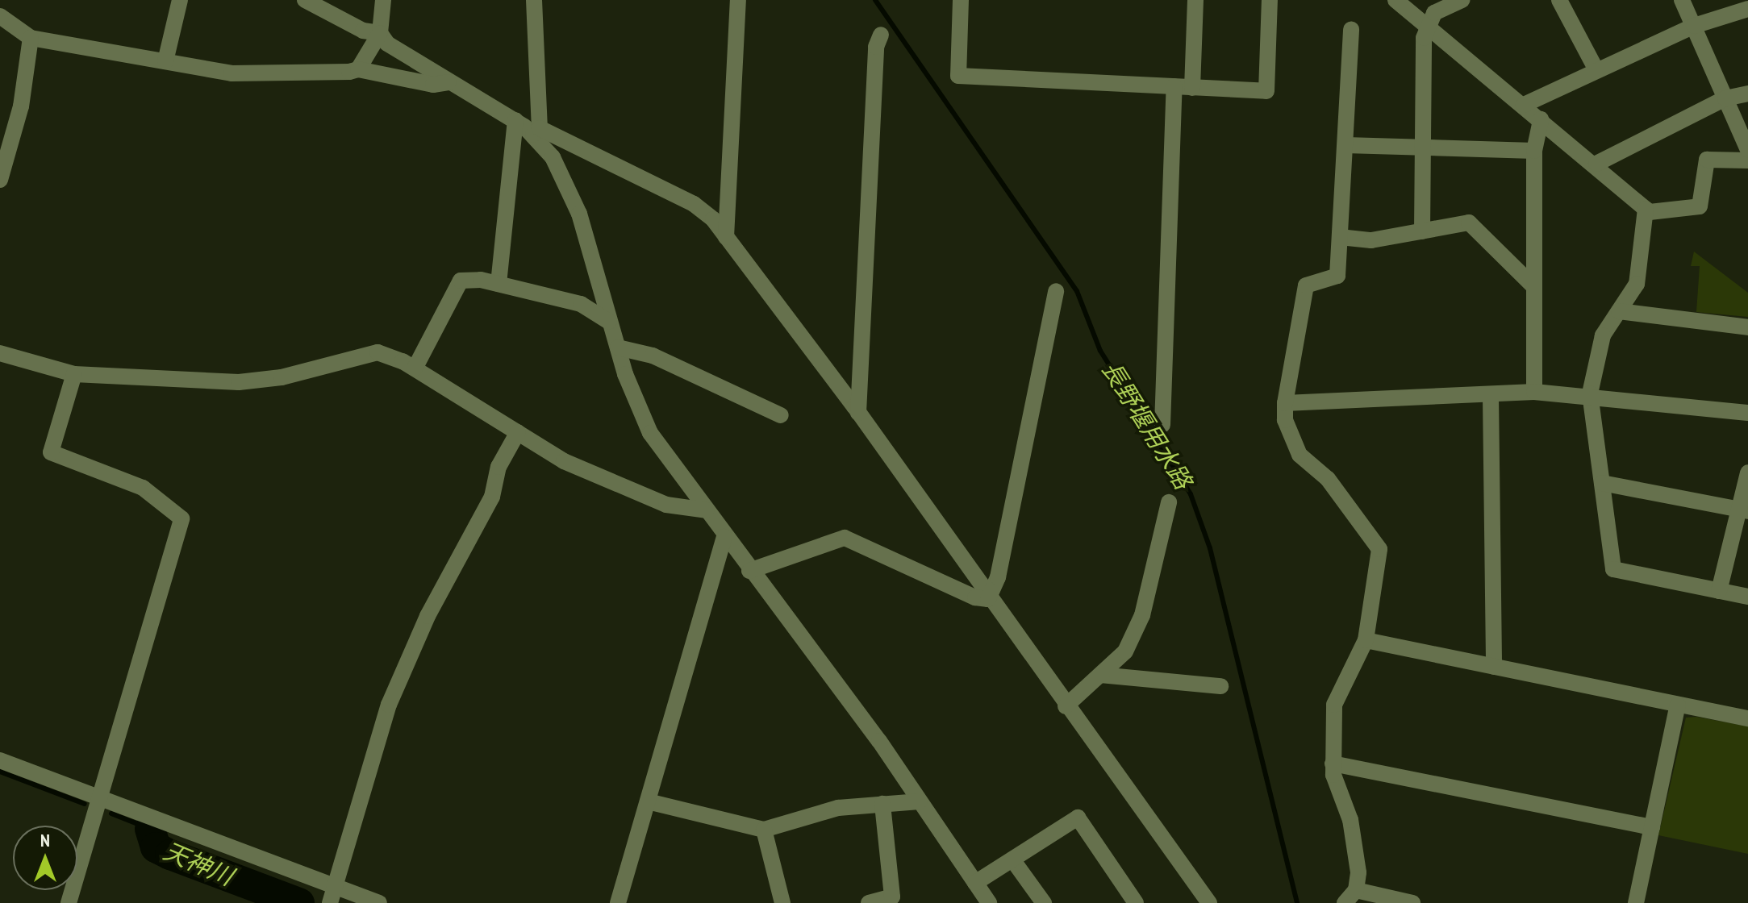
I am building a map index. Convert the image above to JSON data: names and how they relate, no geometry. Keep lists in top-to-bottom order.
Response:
{
  "water": ["長野堰用水路", "天神川"],
  "north": "top"
}
